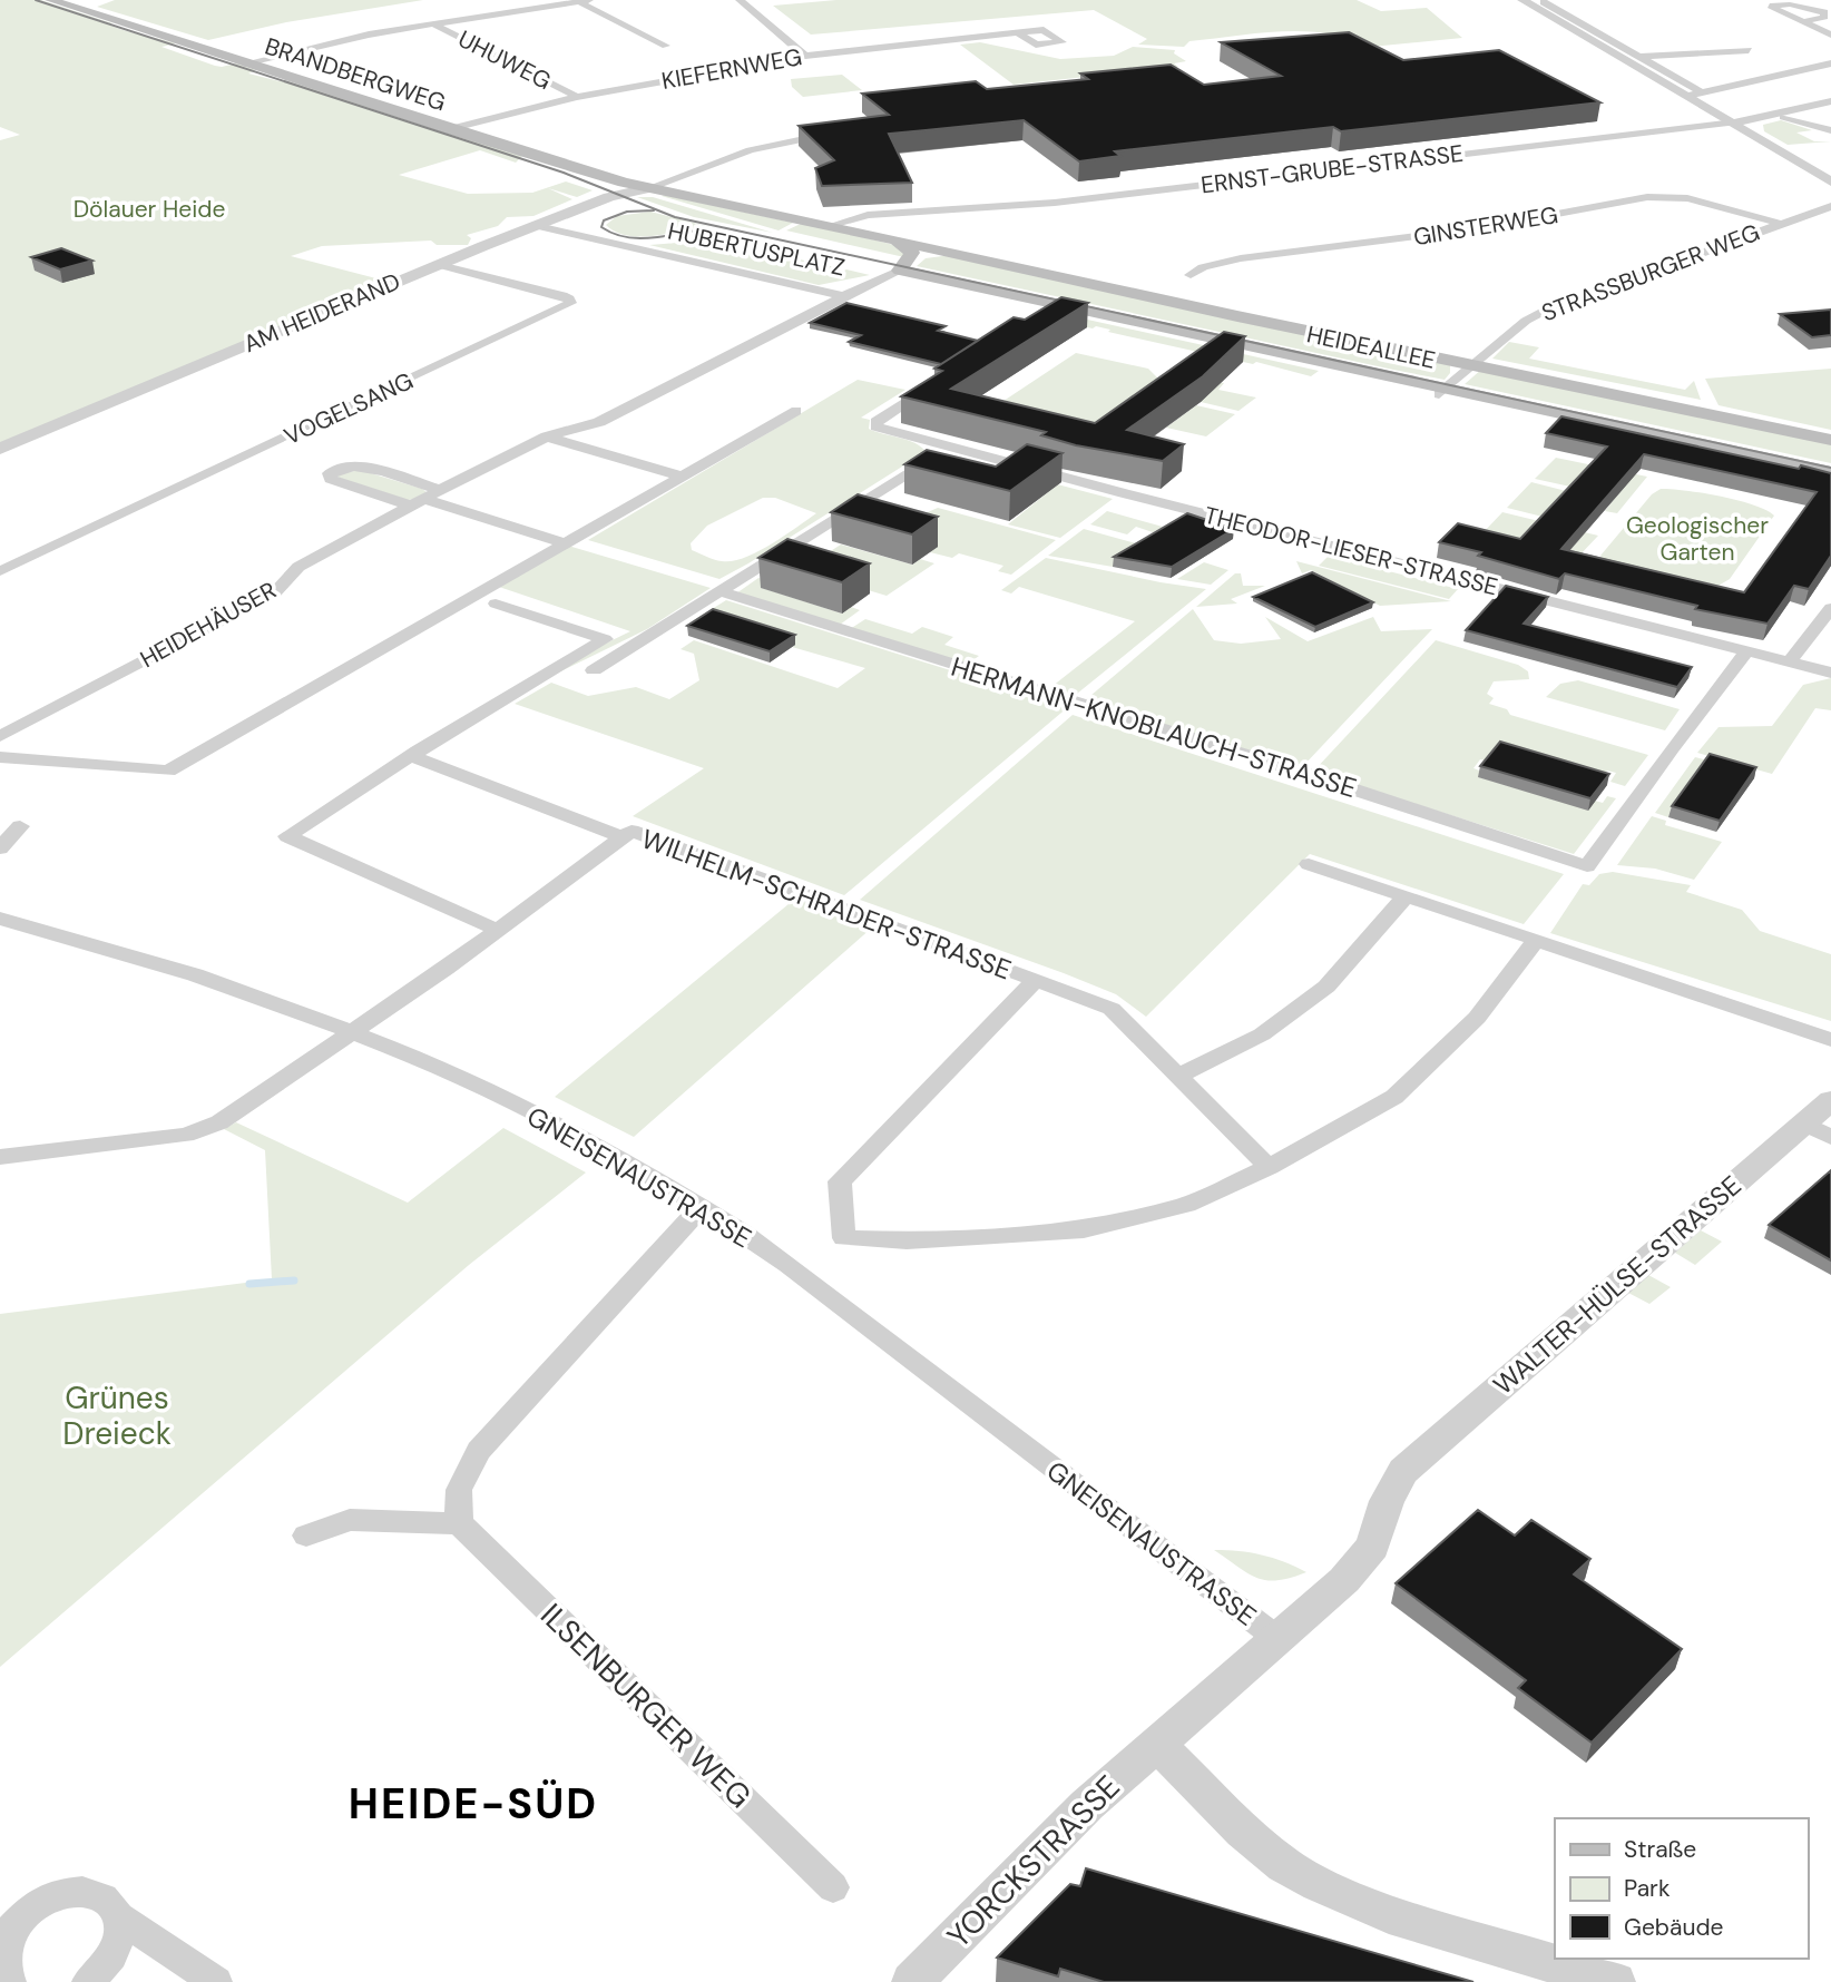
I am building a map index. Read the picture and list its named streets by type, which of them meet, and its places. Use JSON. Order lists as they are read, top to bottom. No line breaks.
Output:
{"streets":{"main road":["BRANDBERGWEG","HUBERTUSPLATZ","HEIDEALLEE"],"street":["UHUWEG","KIEFERNWEG","ERNST-GRUBE-STRASSE","GINSTERWEG","STRASSBURGER WEG","AM HEIDERAND","VOGELSANG","THEODOR-LIESER-STRASSE","HEIDEHÄUSER","HERMANN-KNOBLAUCH-STRASSE","WILHELM-SCHRADER-STRASSE","GNEISENAUSTRASSE","WALTER-HÜLSE-STRASSE","ILSENBURGER WEG","YORCKSTRASSE"]},"crossings":[["UHUWEG","KIEFERNWEG"],["KIEFERNWEG","BRANDBERGWEG"],["BRANDBERGWEG","HUBERTUSPLATZ"],["BRANDBERGWEG","AM HEIDERAND"],["ERNST-GRUBE-STRASSE","HUBERTUSPLATZ"],["GINSTERWEG","STRASSBURGER WEG"],["HUBERTUSPLATZ","AM HEIDERAND"],["HUBERTUSPLATZ","HEIDEALLEE"],["HUBERTUSPLATZ","HEIDEHÄUSER"],["STRASSBURGER WEG","HEIDEALLEE"],["AM HEIDERAND","VOGELSANG"],["THEODOR-LIESER-STRASSE","HERMANN-KNOBLAUCH-STRASSE"],["WILHELM-SCHRADER-STRASSE","GNEISENAUSTRASSE"],["GNEISENAUSTRASSE","YORCKSTRASSE"],["WALTER-HÜLSE-STRASSE","YORCKSTRASSE"]],"districts":["HEIDE-SÜD"],"parks":["Dölauer Heide","Geologischer Garten","Grünes Dreieck"],"legend":["Straße","Park","Gebäude"]}
